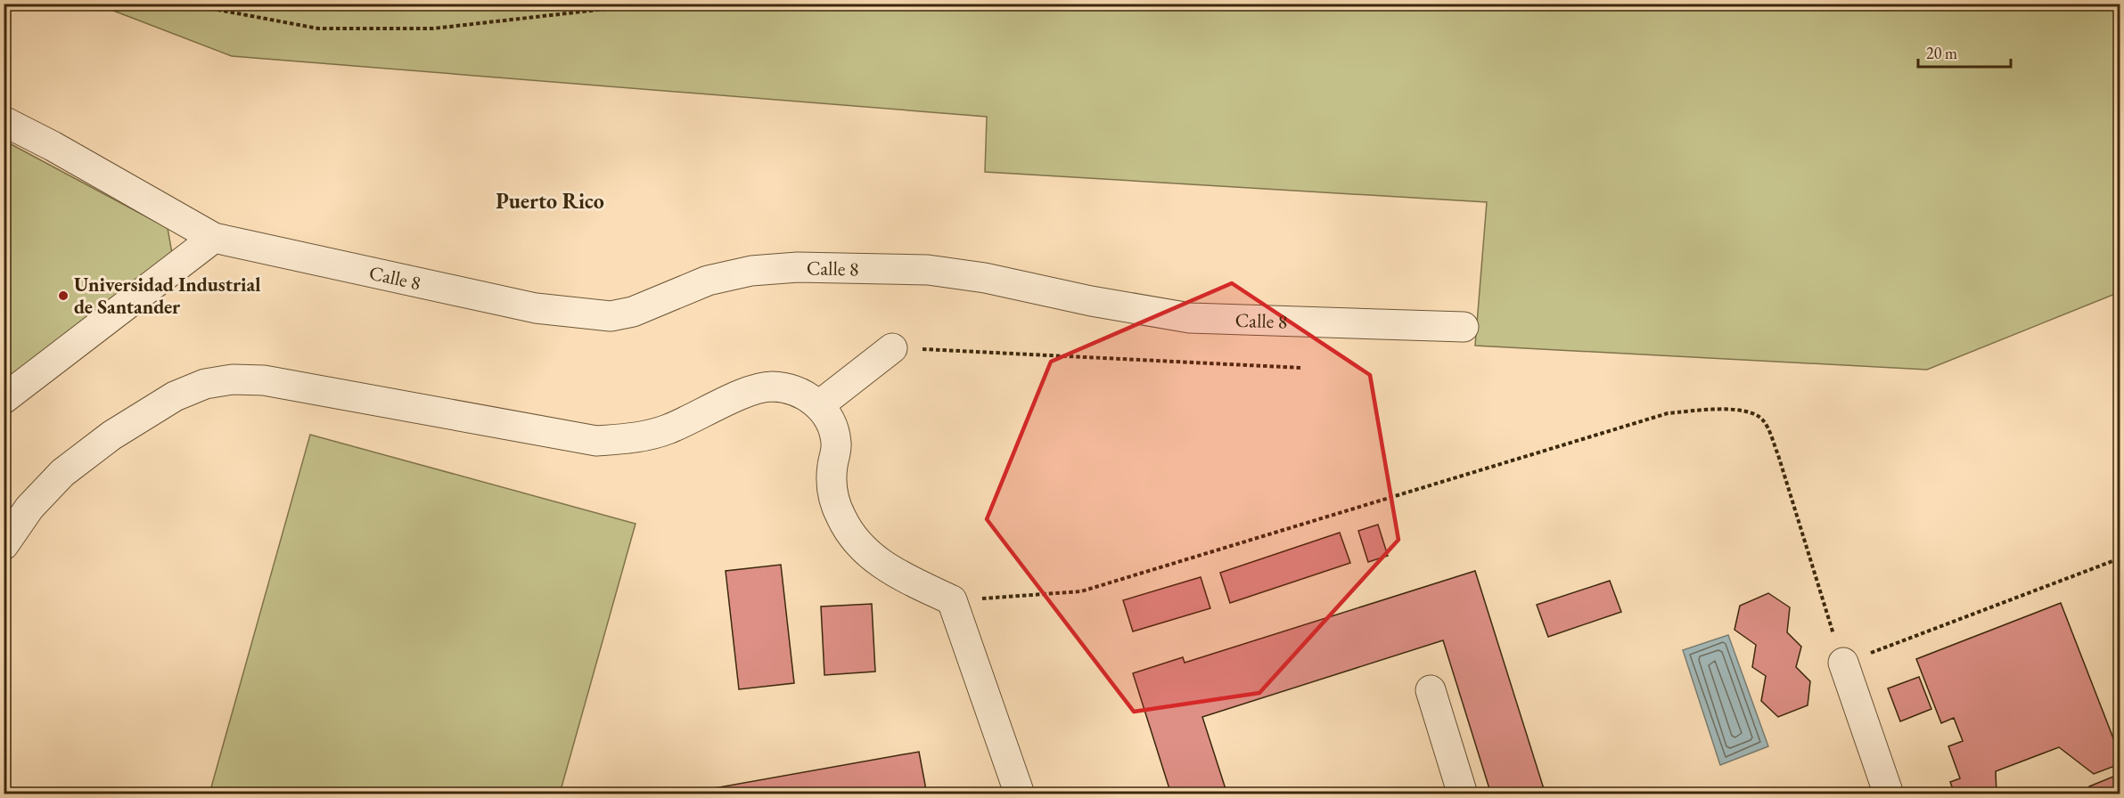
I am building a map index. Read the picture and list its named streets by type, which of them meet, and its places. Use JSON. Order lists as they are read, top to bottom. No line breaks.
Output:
{"streets":{"street":["Calle 8"]},"districts":["Puerto Rico"],"places":["Universidad Industrial de Santander"],"scale_bar":"20 m"}
